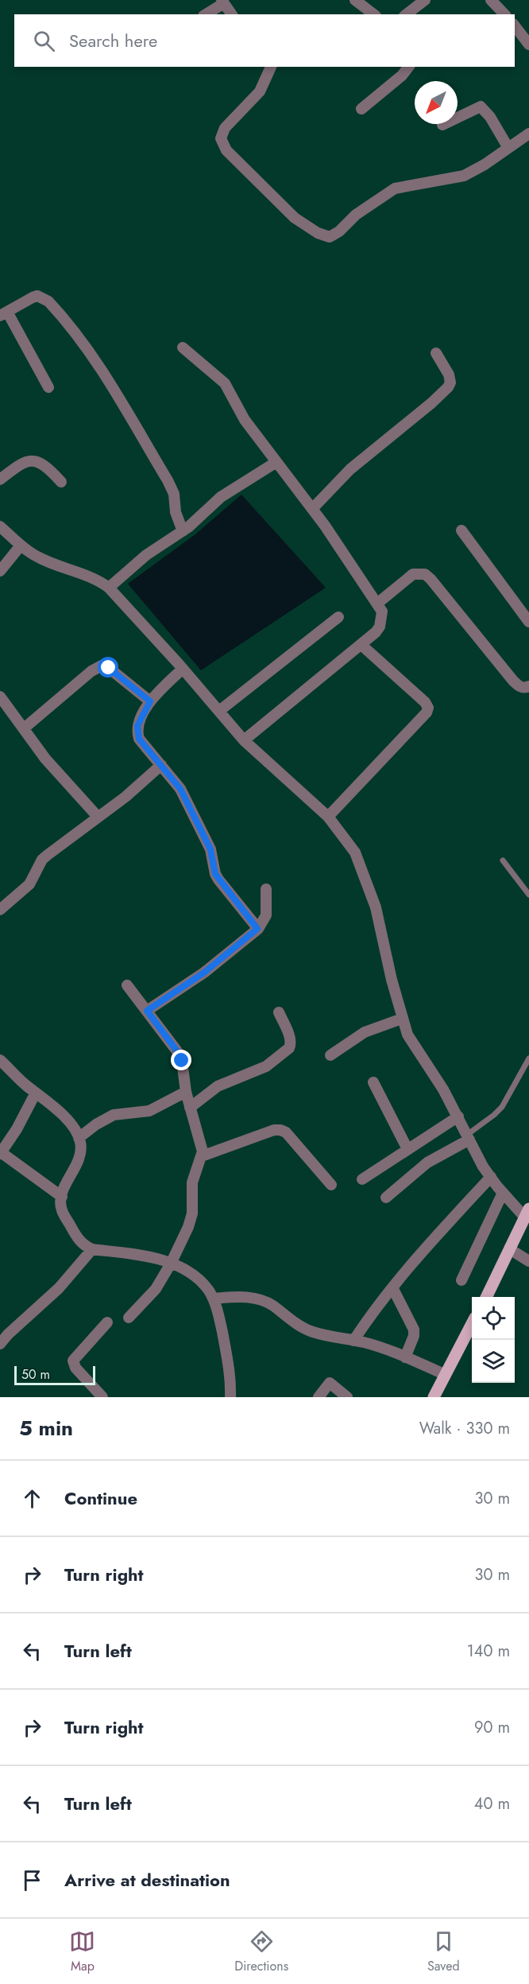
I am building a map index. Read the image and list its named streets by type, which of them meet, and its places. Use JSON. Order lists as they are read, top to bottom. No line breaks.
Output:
{"scale_bar":"50 m","north":"bottom left","page":{"search":"Search here","scale":"50 m","heading":["5 min","Walk · 330 m"],"list":[["Continue","30 m"],["Turn right","30 m"],["Turn left","140 m"],["Turn right","90 m"],["Turn left","40 m"],"Arrive at destination"],"nav":["Map","Directions","Saved"]}}
